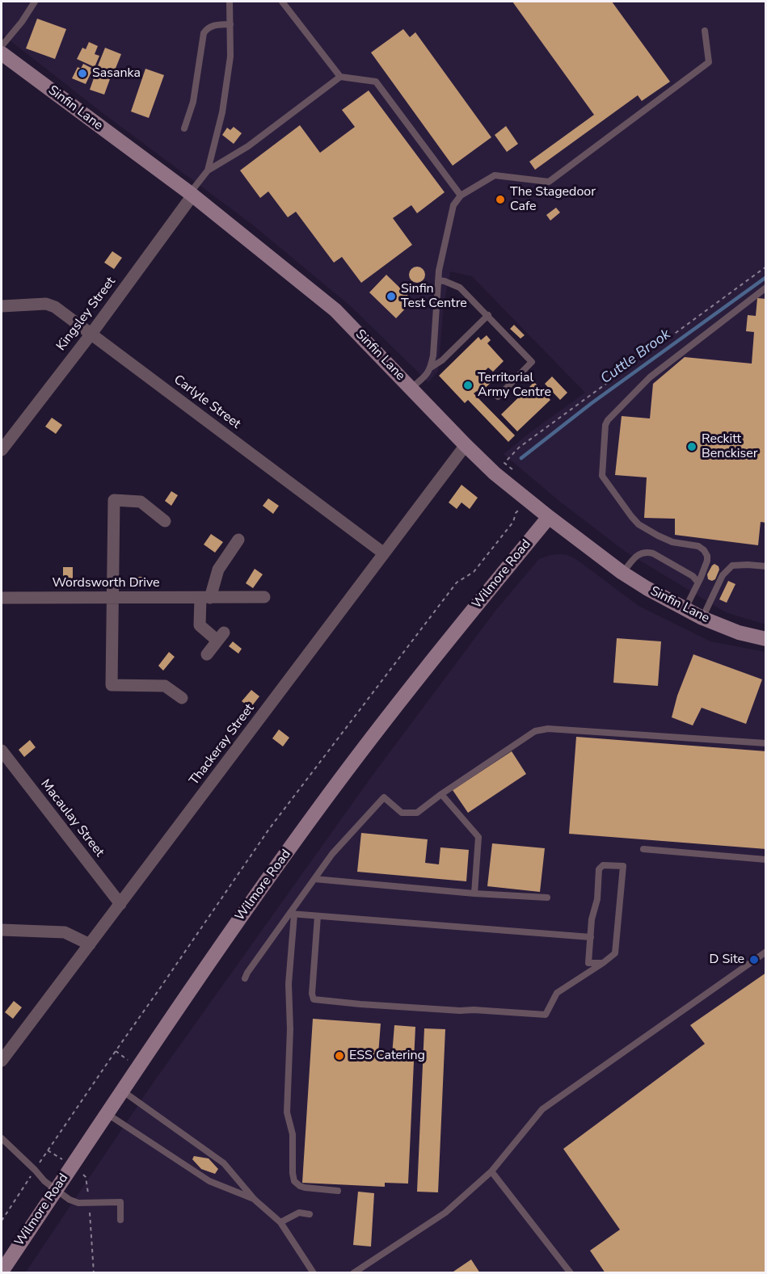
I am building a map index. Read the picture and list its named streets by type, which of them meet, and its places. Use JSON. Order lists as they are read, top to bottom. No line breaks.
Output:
{"streets":{"street":["Sinfin Lane","Kingsley Street","Carlyle Street","Wilmore Road","Wordsworth Drive","Thackeray Street","Macaulay Street"]},"crossings":[["Sinfin Lane","Kingsley Street"],["Sinfin Lane","Wilmore Road"],["Sinfin Lane","Thackeray Street"],["Kingsley Street","Carlyle Street"],["Carlyle Street","Thackeray Street"],["Thackeray Street","Macaulay Street"]],"water":["Cuttle Brook"],"places":["Sasanka","The Stagedoor Cafe","Sinfin Test Centre","Territorial Army Centre","Reckitt Benckiser","D Site","ESS Catering"]}
